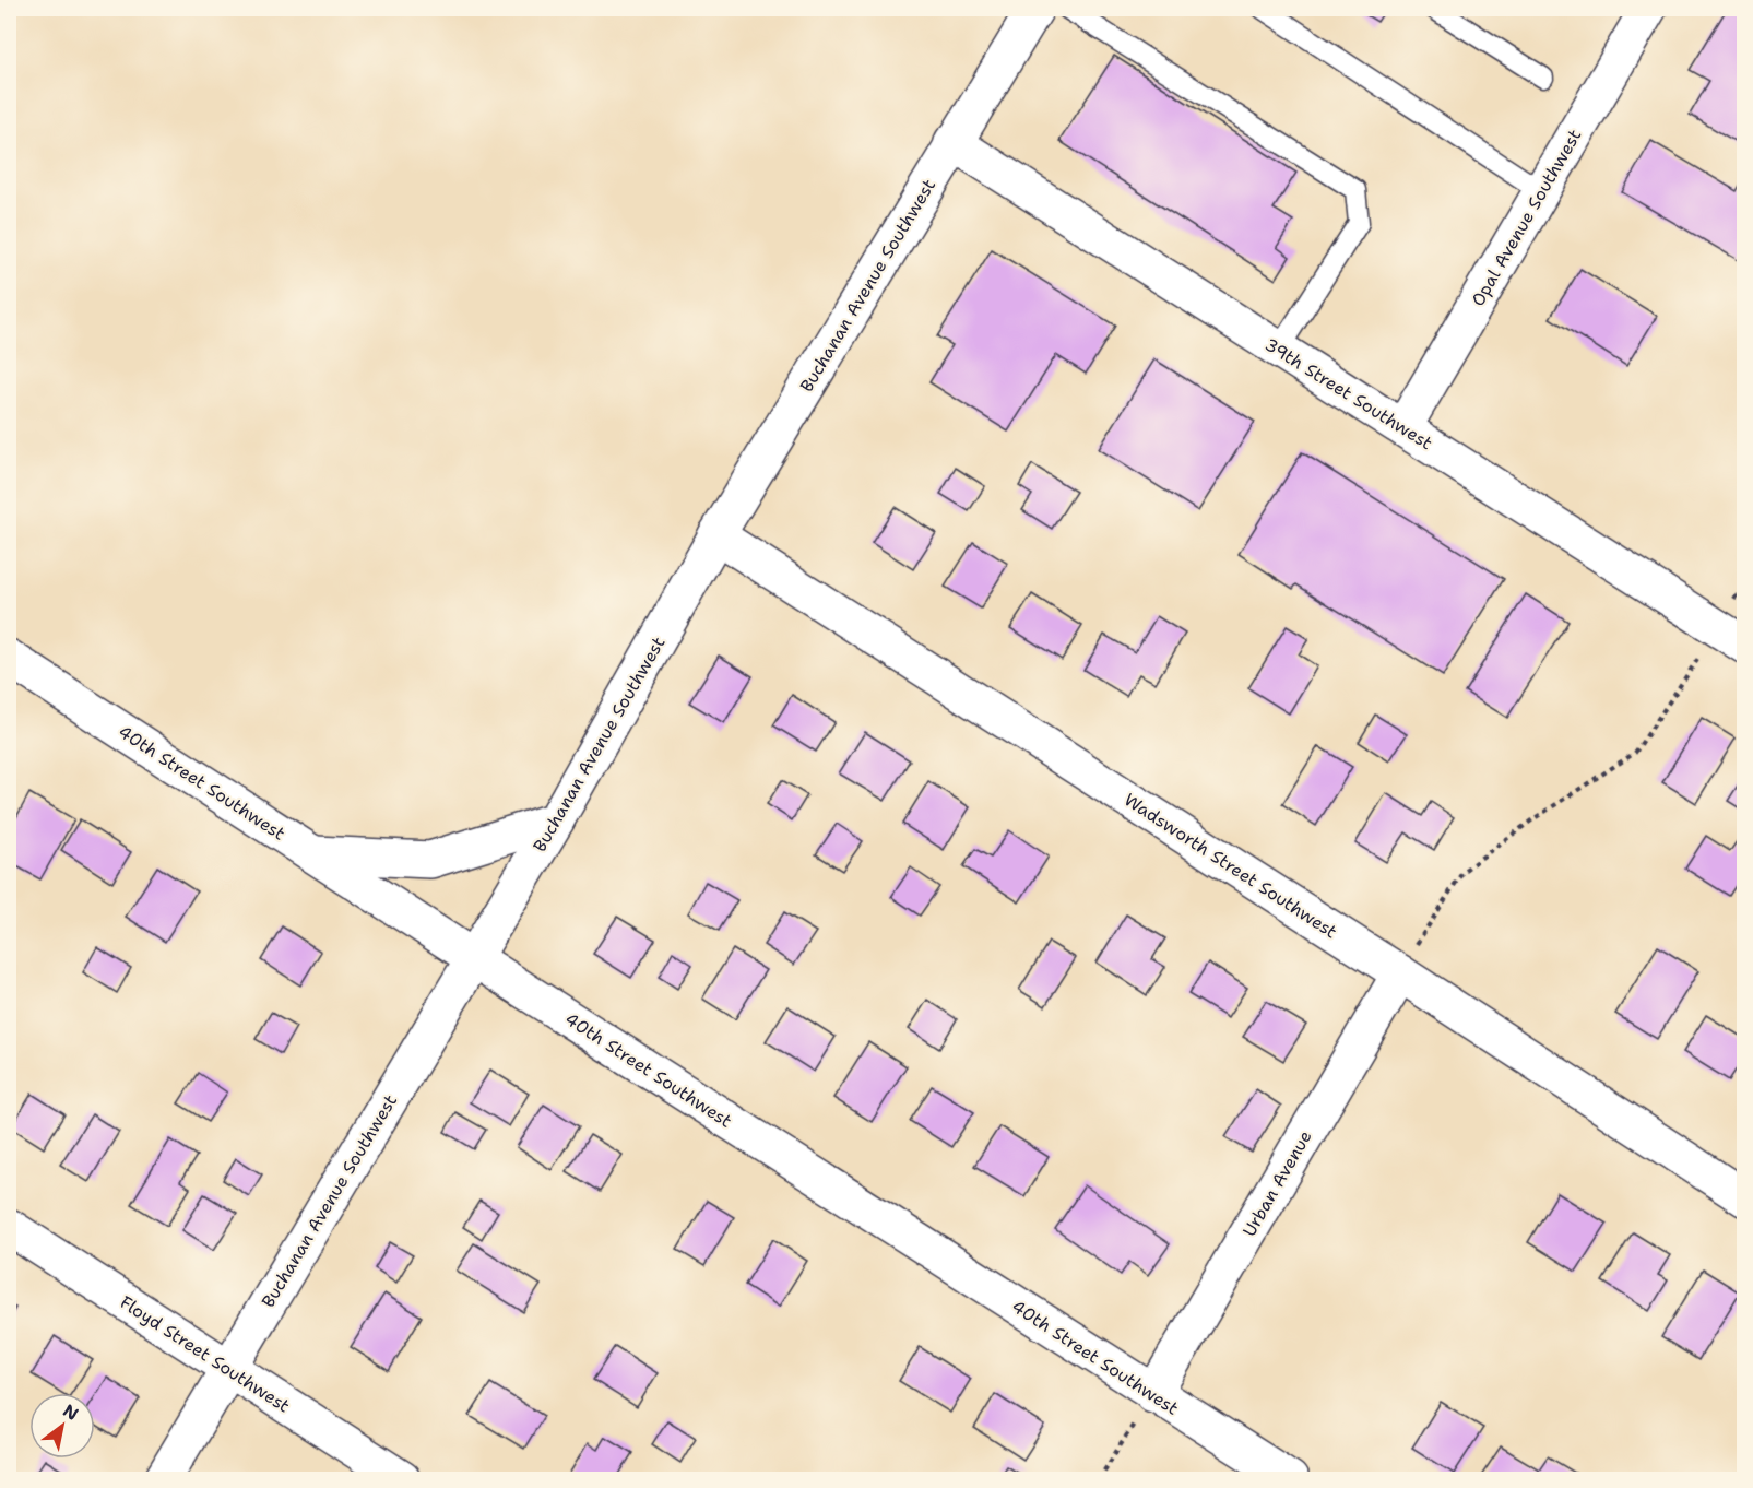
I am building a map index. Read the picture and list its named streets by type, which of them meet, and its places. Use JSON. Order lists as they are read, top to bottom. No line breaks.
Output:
{"streets":{"street":["Opal Avenue Southwest","Buchanan Avenue Southwest","39th Street Southwest","40th Street Southwest","Wadsworth Street Southwest","Urban Avenue","Floyd Street Southwest"]},"crossings":[["Opal Avenue Southwest","39th Street Southwest"],["Buchanan Avenue Southwest","39th Street Southwest"],["Buchanan Avenue Southwest","40th Street Southwest"],["Buchanan Avenue Southwest","Wadsworth Street Southwest"],["Buchanan Avenue Southwest","Floyd Street Southwest"],["40th Street Southwest","Urban Avenue"],["Wadsworth Street Southwest","Urban Avenue"]],"north":"top right"}
